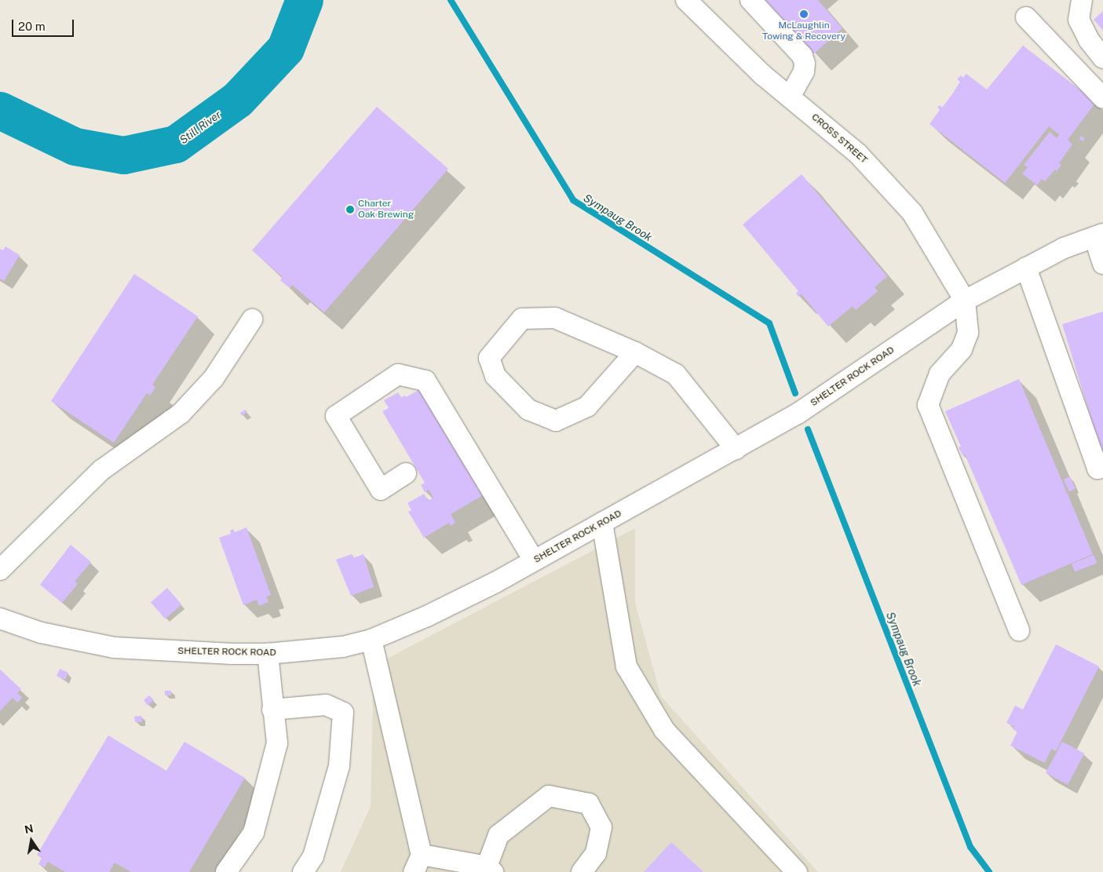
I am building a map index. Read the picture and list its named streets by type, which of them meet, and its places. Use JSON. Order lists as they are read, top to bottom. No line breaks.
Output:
{"streets":{"street":["CROSS STREET","SHELTER ROCK ROAD"]},"crossings":[["CROSS STREET","SHELTER ROCK ROAD"]],"water":["Still River","Sympaug Brook"],"places":["McLaughlin Towing & Recovery","Charter Oak Brewing"],"scale_bar":"20 m","north":"top"}
